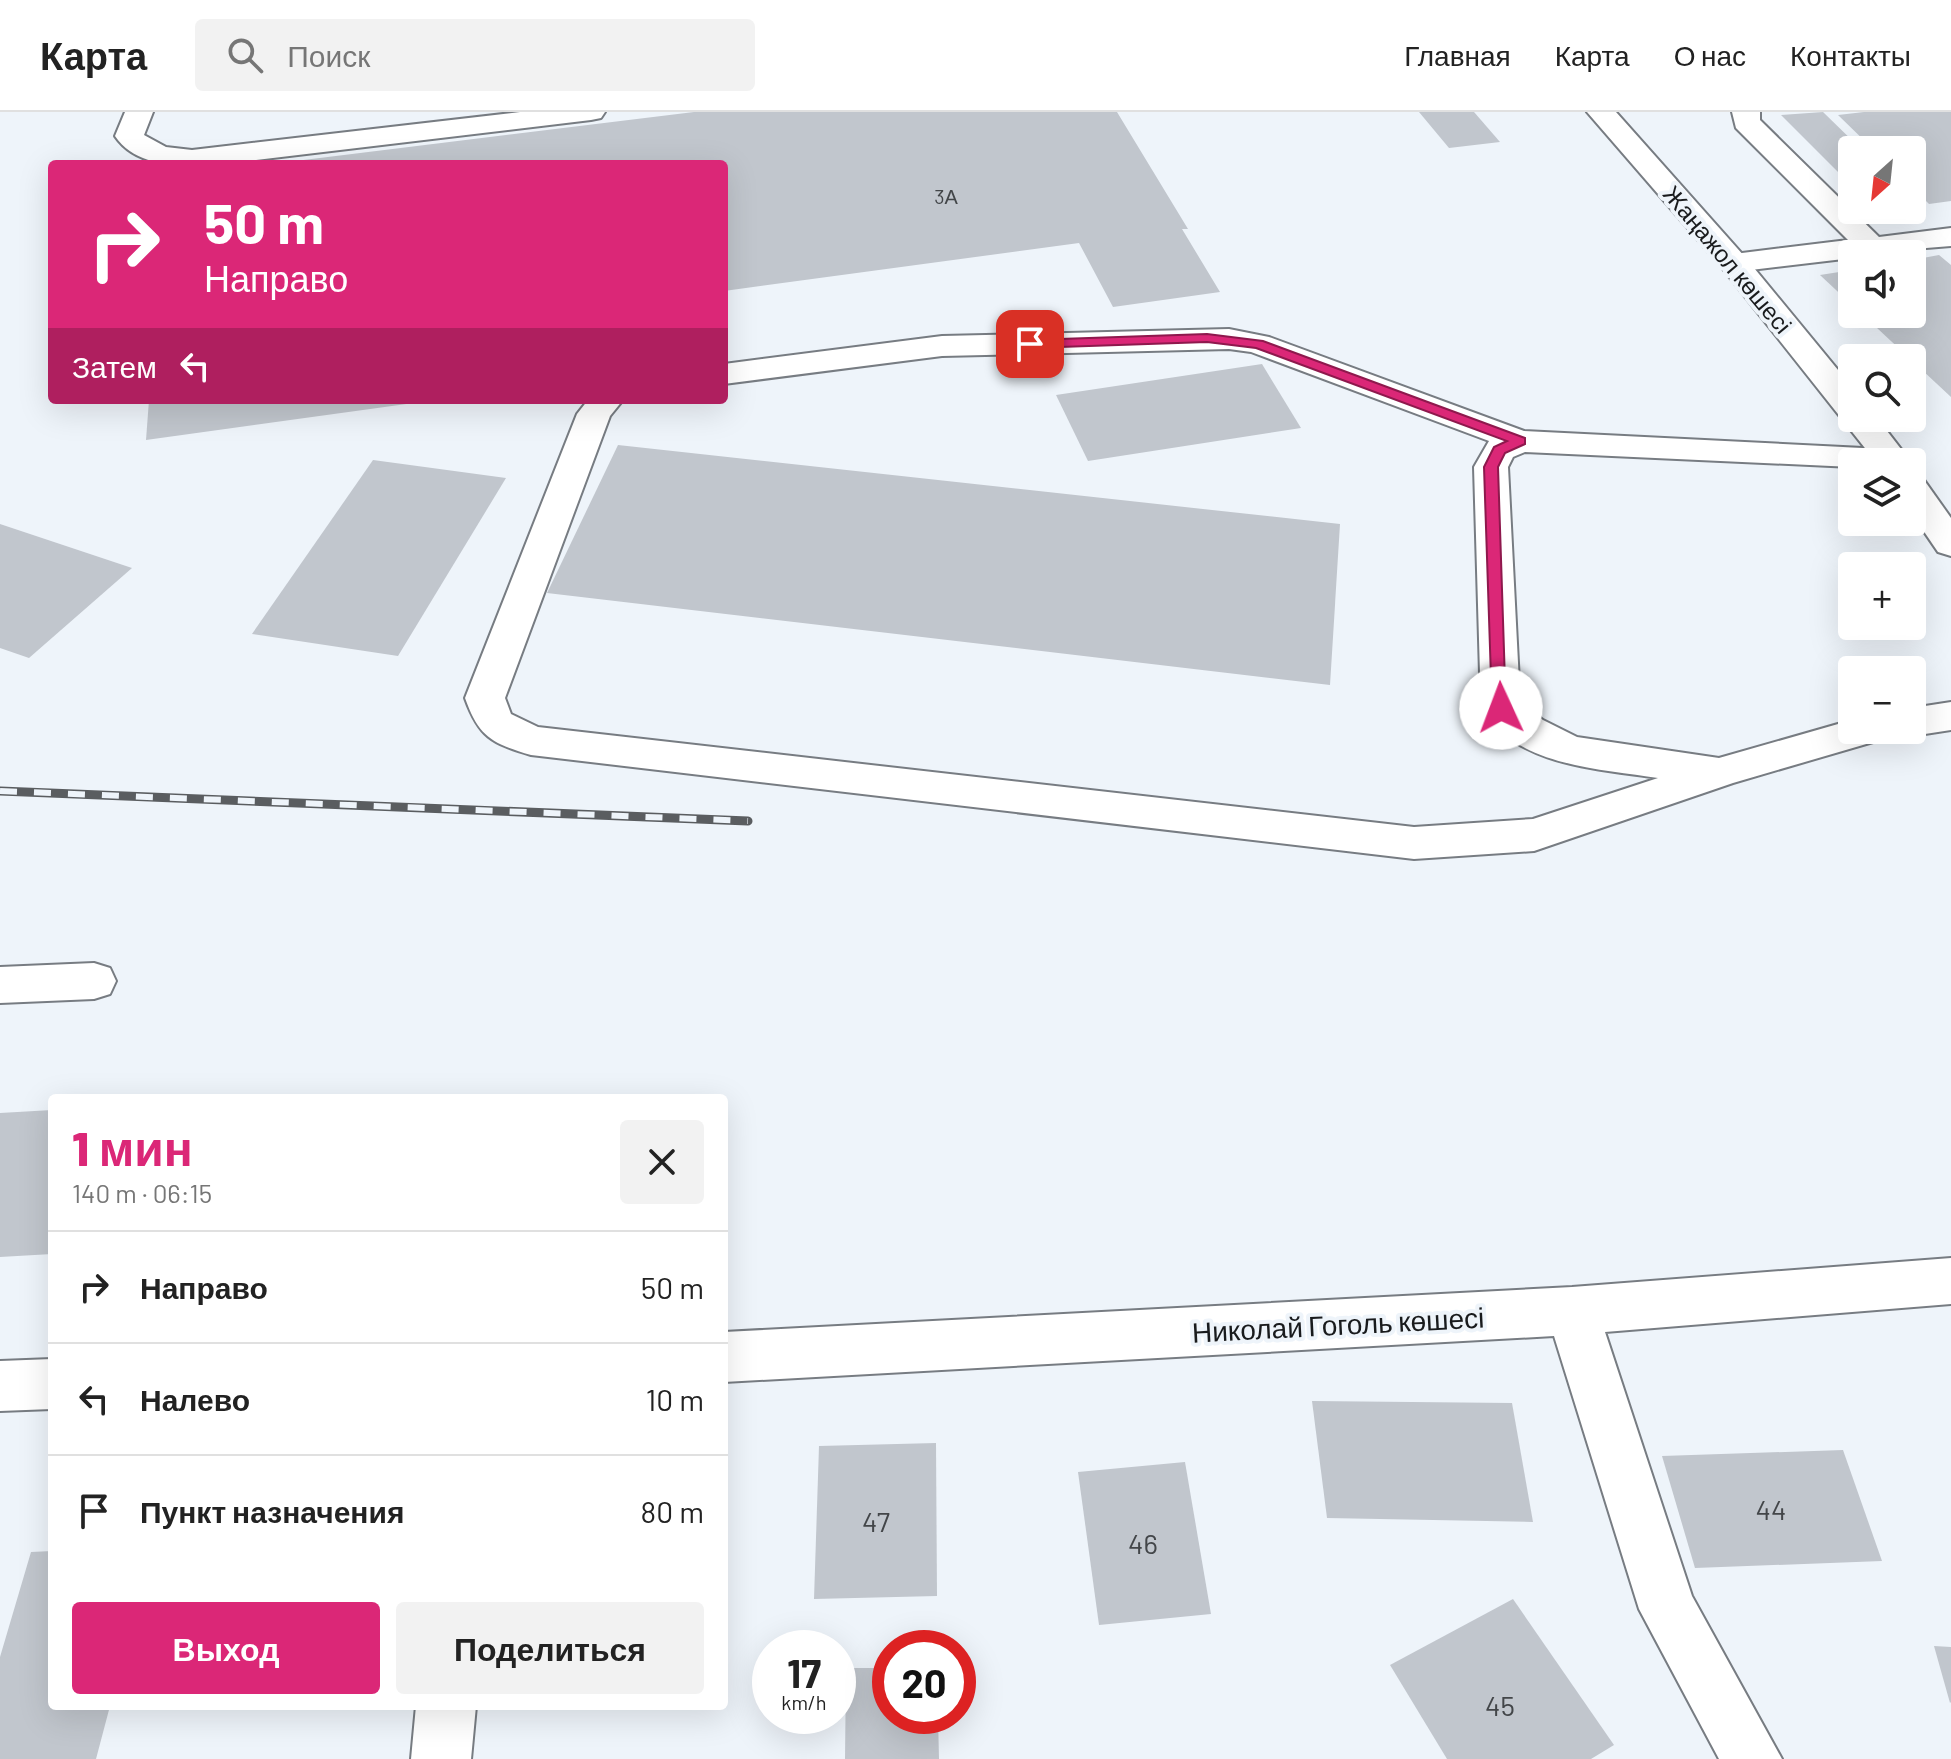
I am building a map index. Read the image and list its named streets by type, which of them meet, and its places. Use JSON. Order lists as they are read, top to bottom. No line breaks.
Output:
{"streets":{"street":["Жаңажол көшесі","Николай Гоголь көшесі"]},"house_numbers":["3А","44","47","46","45"],"north":"bottom left","page":{"header":"Карта","search":"Поиск","nav":["Главная","Карта","О нас","Контакты"],"map_buttons":["+","−"],"turn":["50 m","Направо"],"then":"Затем","heading":["1 мин","140 m · 06:15"],"list":[{"name":"Направо","value":"50 m"},{"name":"Налево","value":"10 m"},{"name":"Пункт назначения","value":"80 m"}],"buttons":["Выход","Поделиться"],"speed":"17 km/h","limit":"20"}}
